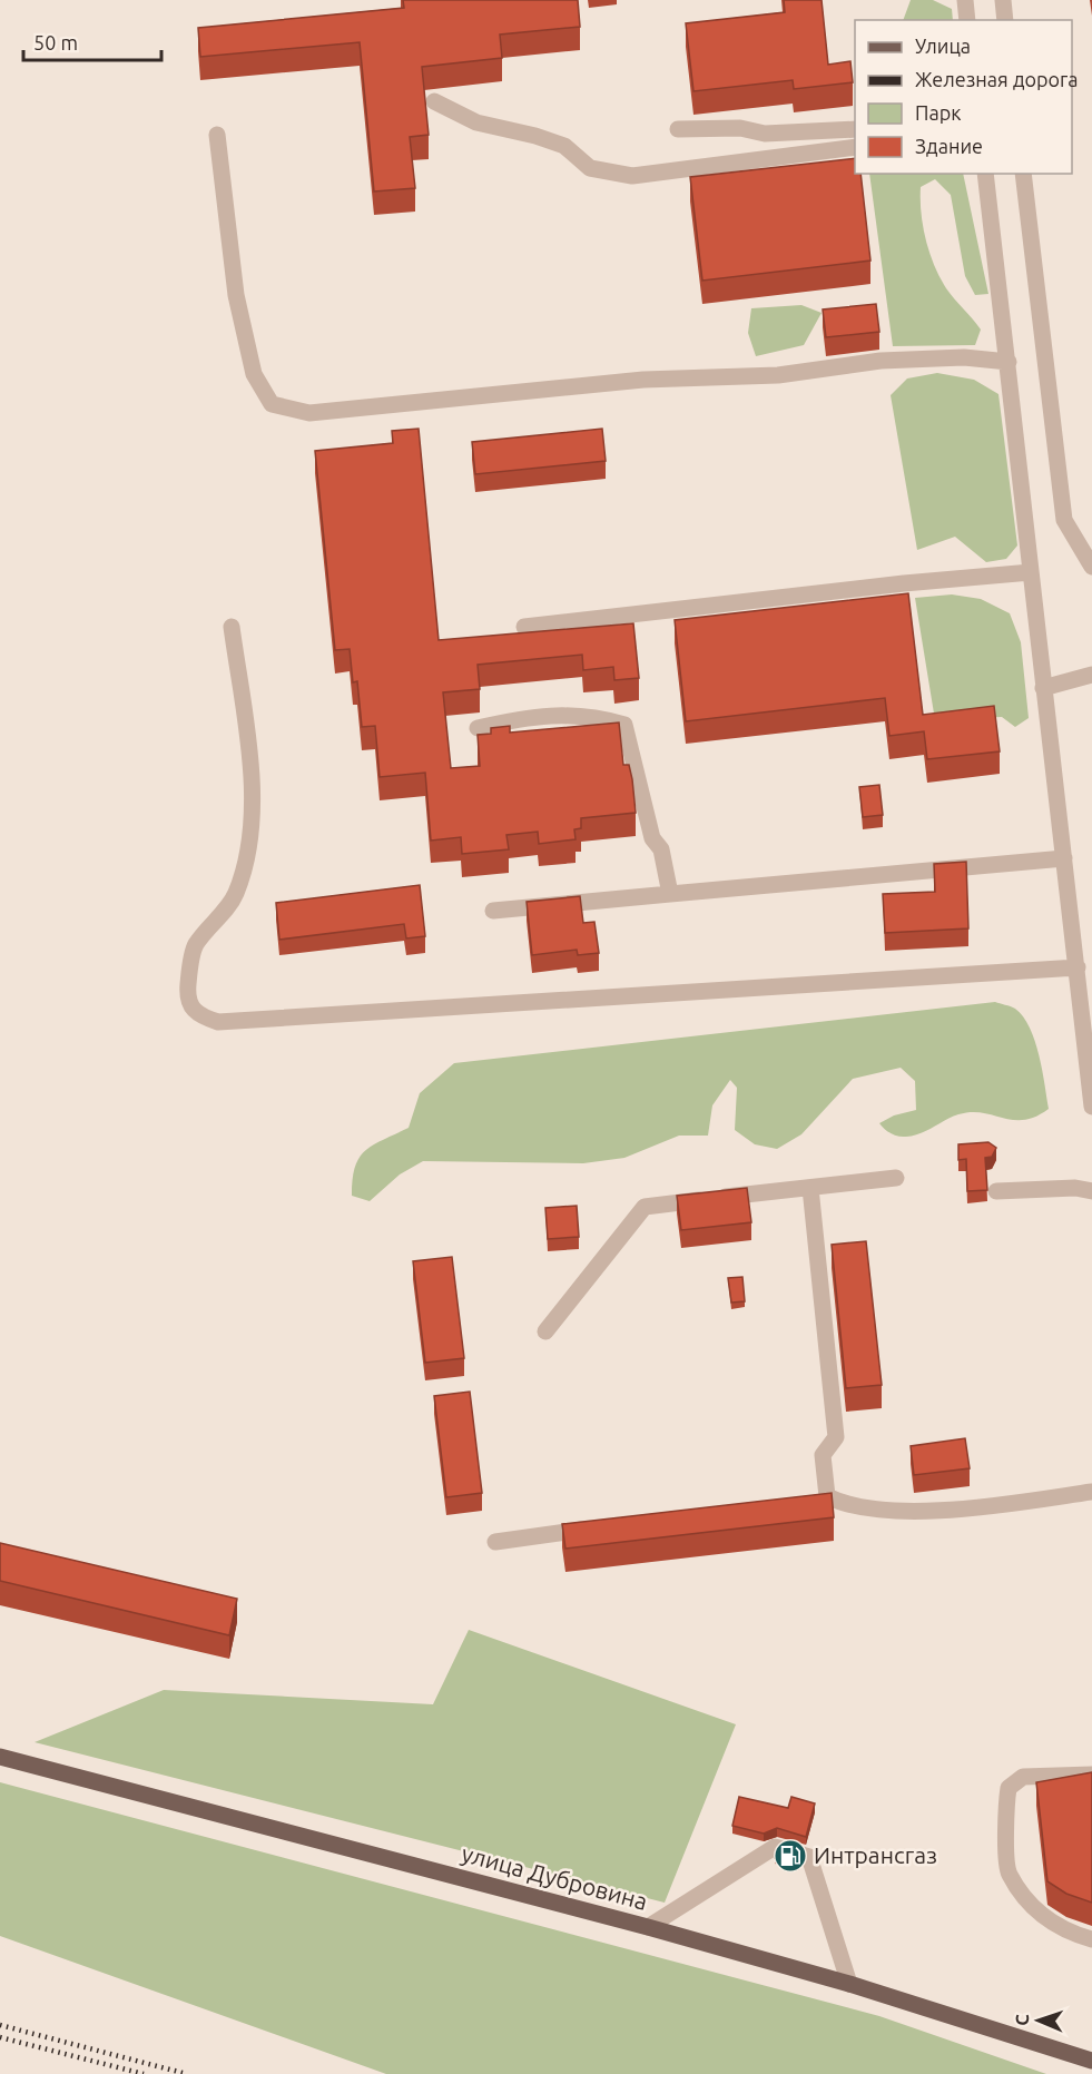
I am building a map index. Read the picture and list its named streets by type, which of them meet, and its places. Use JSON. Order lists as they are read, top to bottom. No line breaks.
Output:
{"streets":{"main road":["улица Дубровина"]},"places":{"fuel station":["Интрансгаз"]},"legend":["Улица","Железная дорога","Парк","Здание"],"scale_bar":"50 m","north":"left"}
